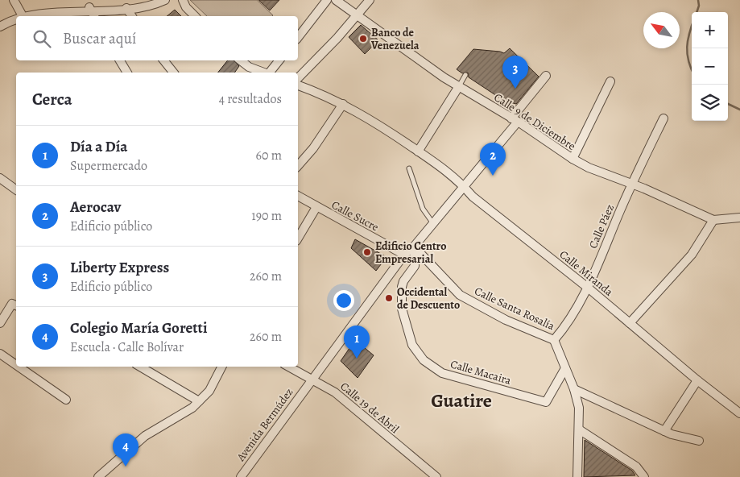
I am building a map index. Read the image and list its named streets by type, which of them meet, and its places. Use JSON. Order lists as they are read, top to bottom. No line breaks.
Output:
{"streets":{"street":["Calle 9 de Diciembre","Calle Sucre","Calle Páez","Calle Miranda","Calle Santa Rosalía","Calle Macaira","Calle 19 de Abril","Avenida Bermúdez"]},"crossings":[["Calle 9 de Diciembre","Calle Páez"],["Calle 9 de Diciembre","Avenida Bermúdez"],["Calle Sucre","Avenida Bermúdez"],["Calle Páez","Calle Miranda"],["Calle Páez","Calle Santa Rosalía"],["Calle Miranda","Avenida Bermúdez"],["Calle Santa Rosalía","Calle Macaira"],["Calle Santa Rosalía","Avenida Bermúdez"],["Calle Macaira","Avenida Bermúdez"],["Calle 19 de Abril","Avenida Bermúdez"]],"districts":["Guatire"],"places":["Banco de Venezuela","Edificio Centro Empresarial","Occidental de Descuento"],"north":"top left","page":{"map_buttons":["+","−"],"search":"Buscar aquí","pins":["3","2","1","4"],"heading":["Cerca","4 resultados"],"list":[{"mark":"1","name":"Día a Día","note":"Supermercado","value":"60 m"},{"mark":"2","name":"Aerocav","note":"Edificio público","value":"190 m"},{"mark":"3","name":"Liberty Express","note":"Edificio público","value":"260 m"},{"mark":"4","name":"Colegio María Goretti","note":"Escuela · Calle Bolívar","value":"260 m"}]}}
